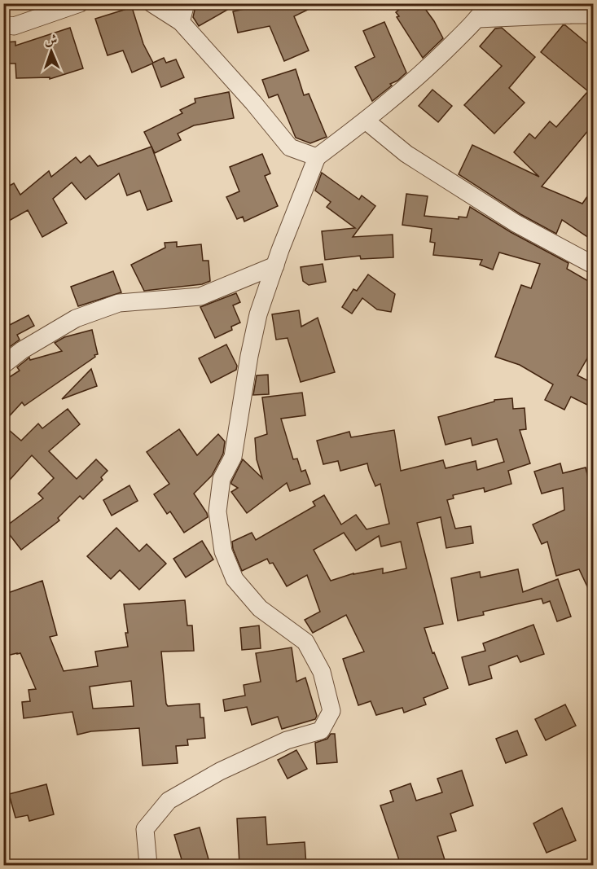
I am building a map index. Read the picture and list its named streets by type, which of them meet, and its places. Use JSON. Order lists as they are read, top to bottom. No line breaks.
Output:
{"north":"top"}
